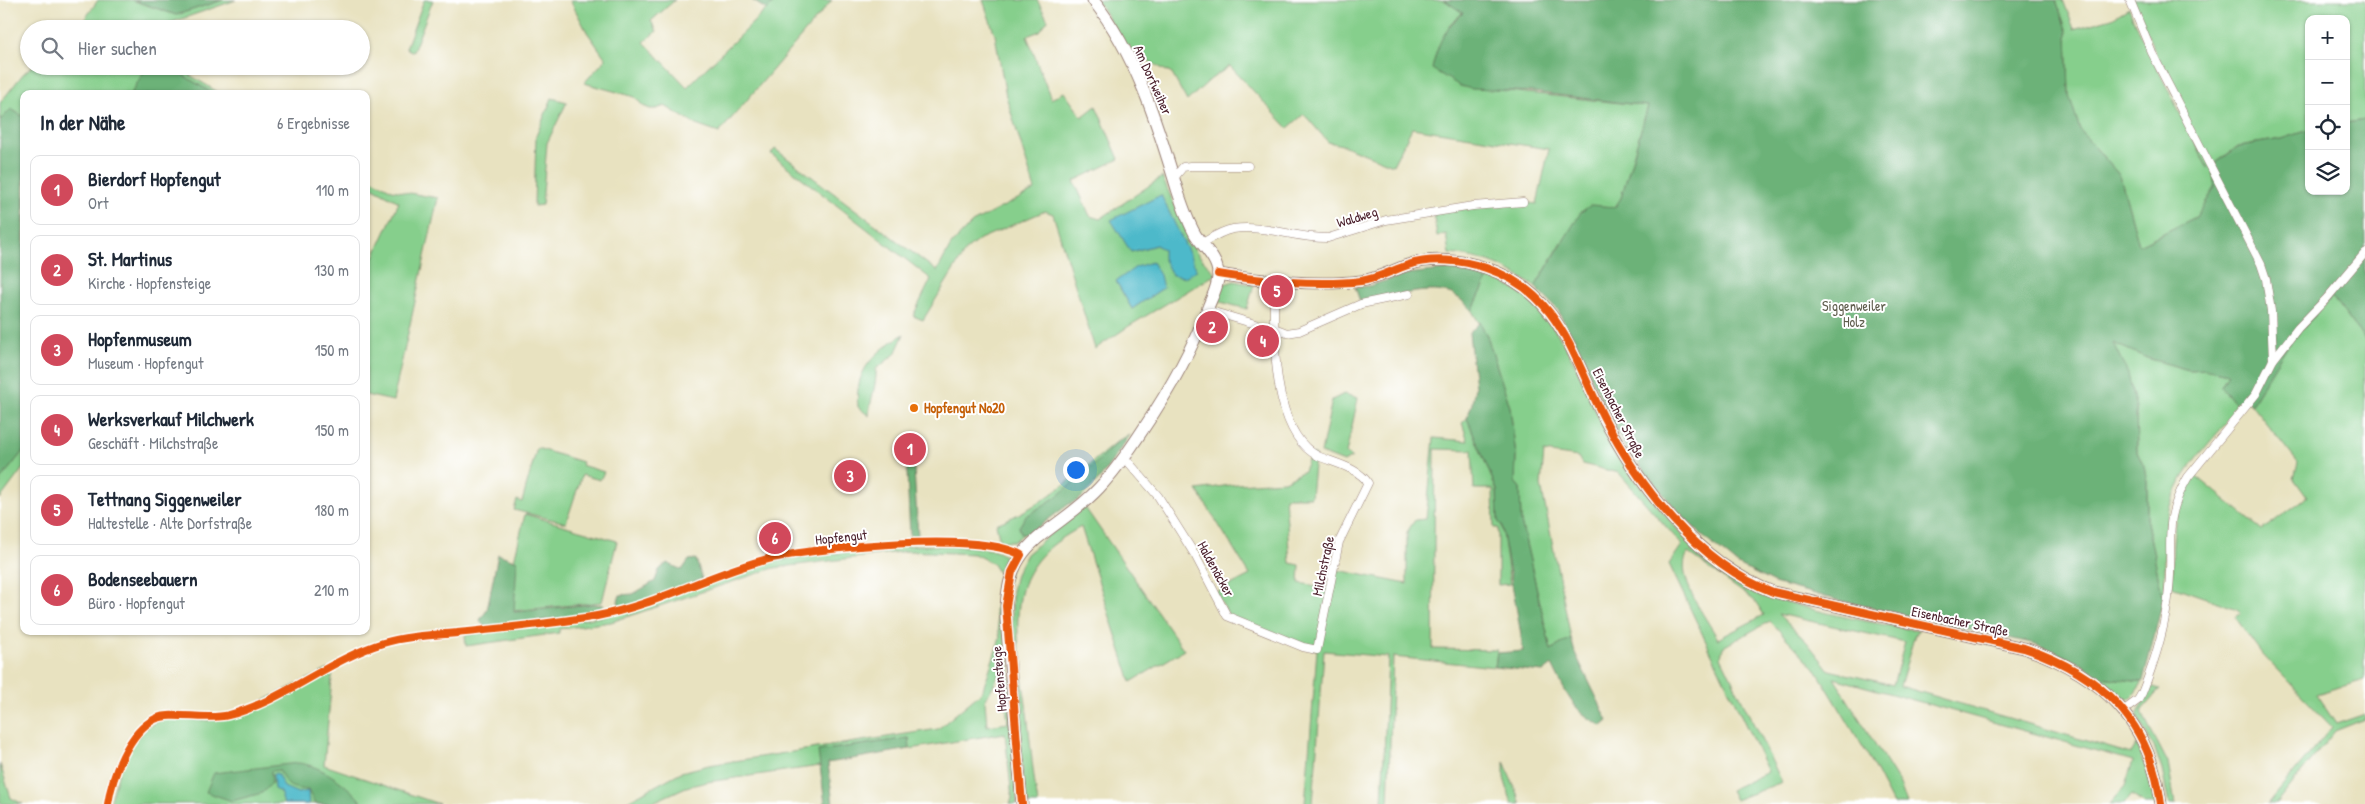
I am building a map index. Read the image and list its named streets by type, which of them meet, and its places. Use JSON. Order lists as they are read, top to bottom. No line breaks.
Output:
{"streets":{"street":["Am Dorfweiher","Waldweg","Eisenbacher Straße","Hopfengut","Milchstraße","Haldenäcker","Hopfensteige"]},"crossings":[["Am Dorfweiher","Waldweg"],["Am Dorfweiher","Eisenbacher Straße"],["Am Dorfweiher","Hopfensteige"],["Eisenbacher Straße","Hopfensteige"],["Hopfengut","Hopfensteige"],["Milchstraße","Haldenäcker"],["Haldenäcker","Hopfensteige"]],"parks":["Siggenweiler Holz"],"places":["Hopfengut No20"],"page":{"map_buttons":["+","−"],"search":"Hier suchen","heading":["In der Nähe","6 Ergebnisse"],"list":[{"mark":"1","name":"Bierdorf Hopfengut","note":"Ort","value":"110 m"},{"mark":"2","name":"St. Martinus","note":"Kirche · Hopfensteige","value":"130 m"},{"mark":"3","name":"Hopfenmuseum","note":"Museum · Hopfengut","value":"150 m"},{"mark":"4","name":"Werksverkauf Milchwerk","note":"Geschäft · Milchstraße","value":"150 m"},{"mark":"5","name":"Tettnang Siggenweiler","note":"Haltestelle · Alte Dorfstraße","value":"180 m"},{"mark":"6","name":"Bodenseebauern","note":"Büro · Hopfengut","value":"210 m"}],"pins":["5","2","4","1","3","6"]}}
